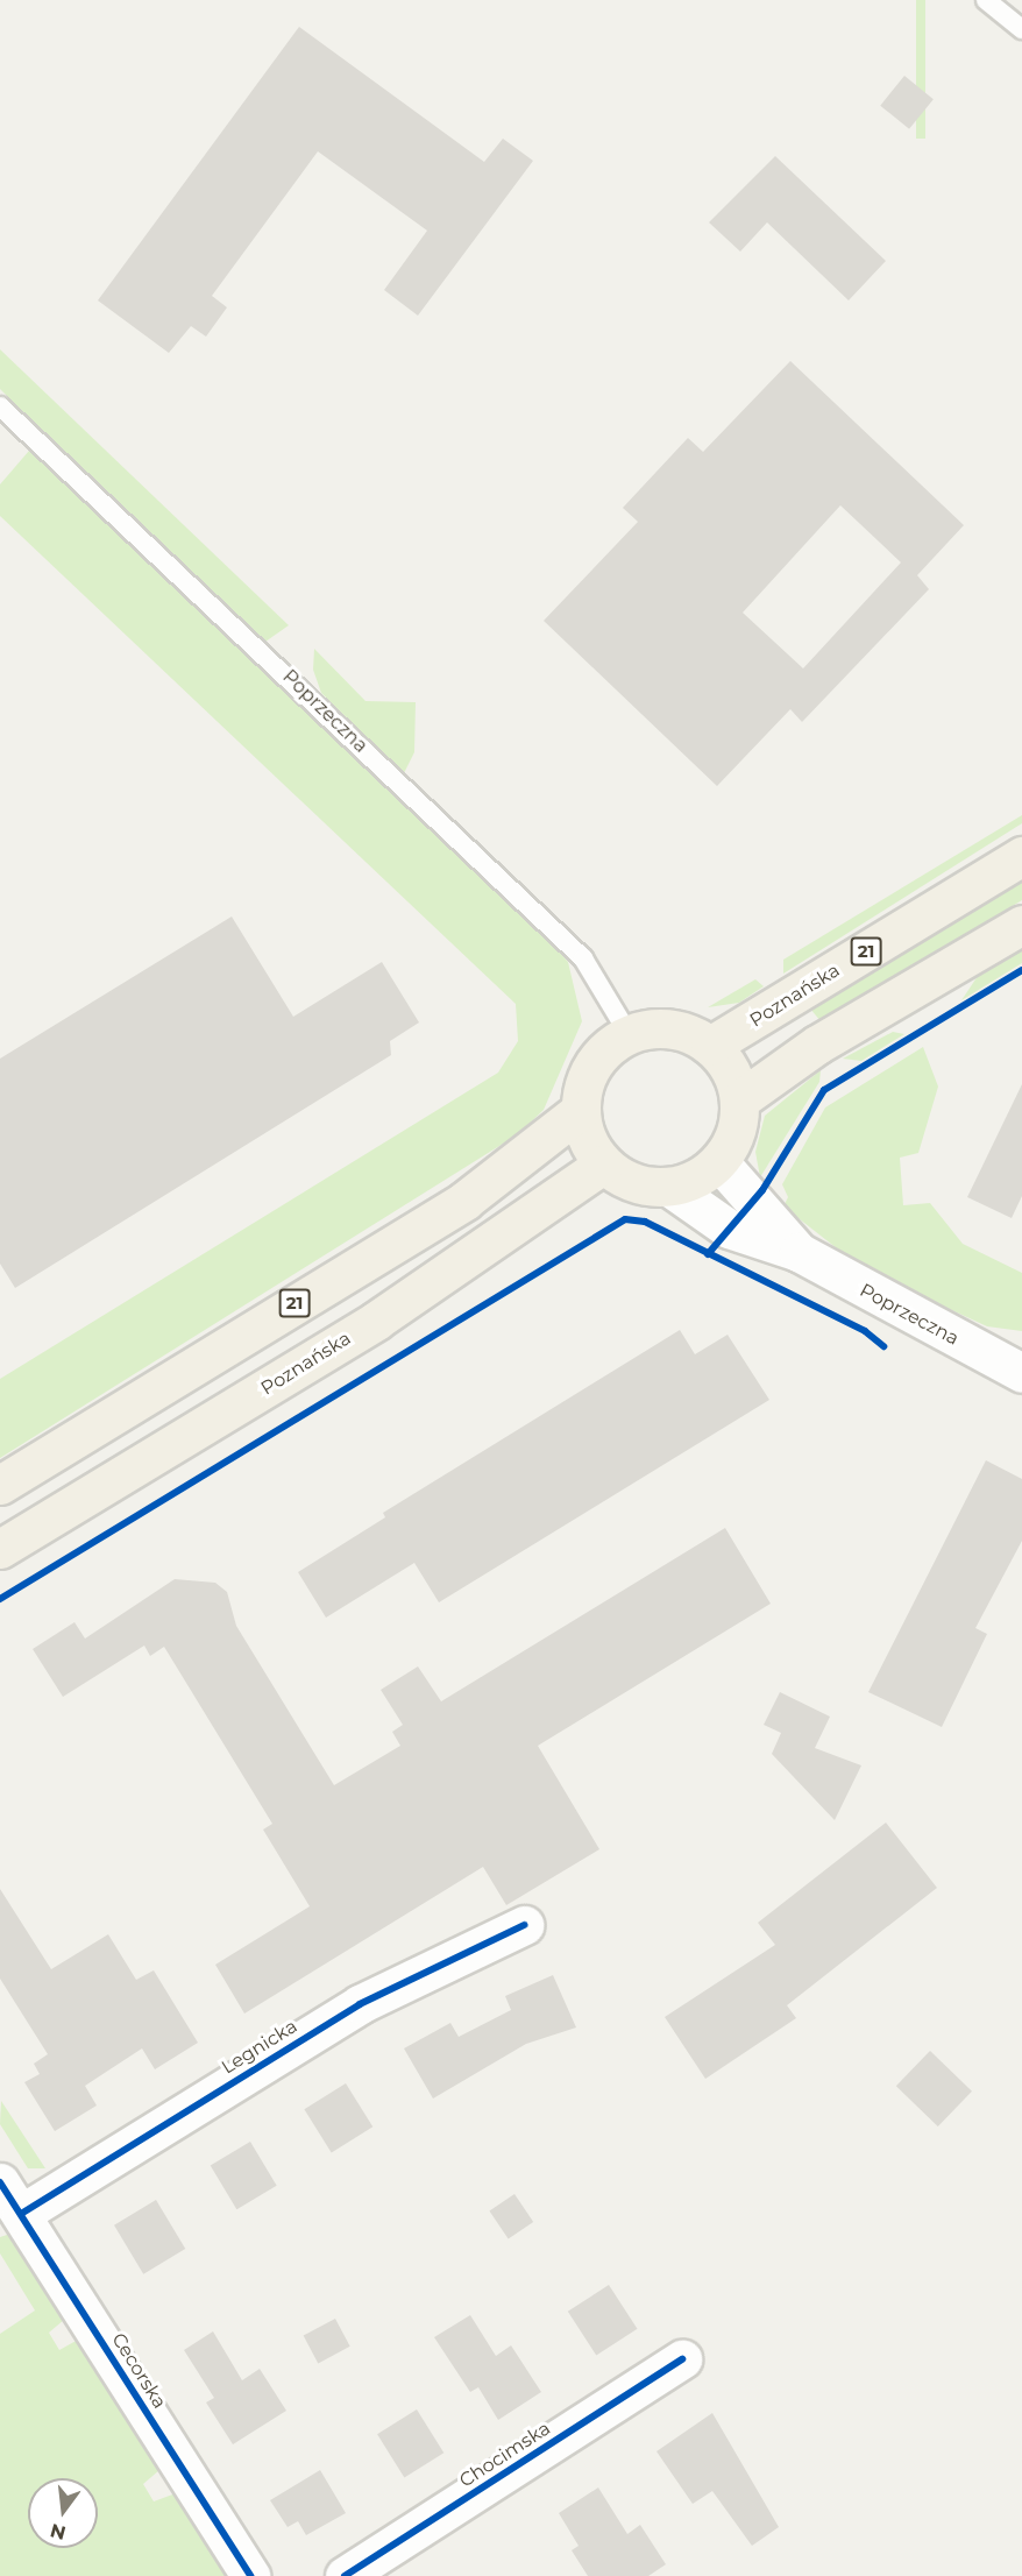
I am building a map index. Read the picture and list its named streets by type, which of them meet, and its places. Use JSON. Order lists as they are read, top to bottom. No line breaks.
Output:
{"streets":{"main road":["21","Poznańska"],"street":["Poprzeczna","Legnicka","Cecorska","Chocimska"]},"crossings":[["Poprzeczna","21"],["Poprzeczna","Poznańska"],["21","Poznańska"],["Legnicka","Cecorska"]],"north":"bottom"}
